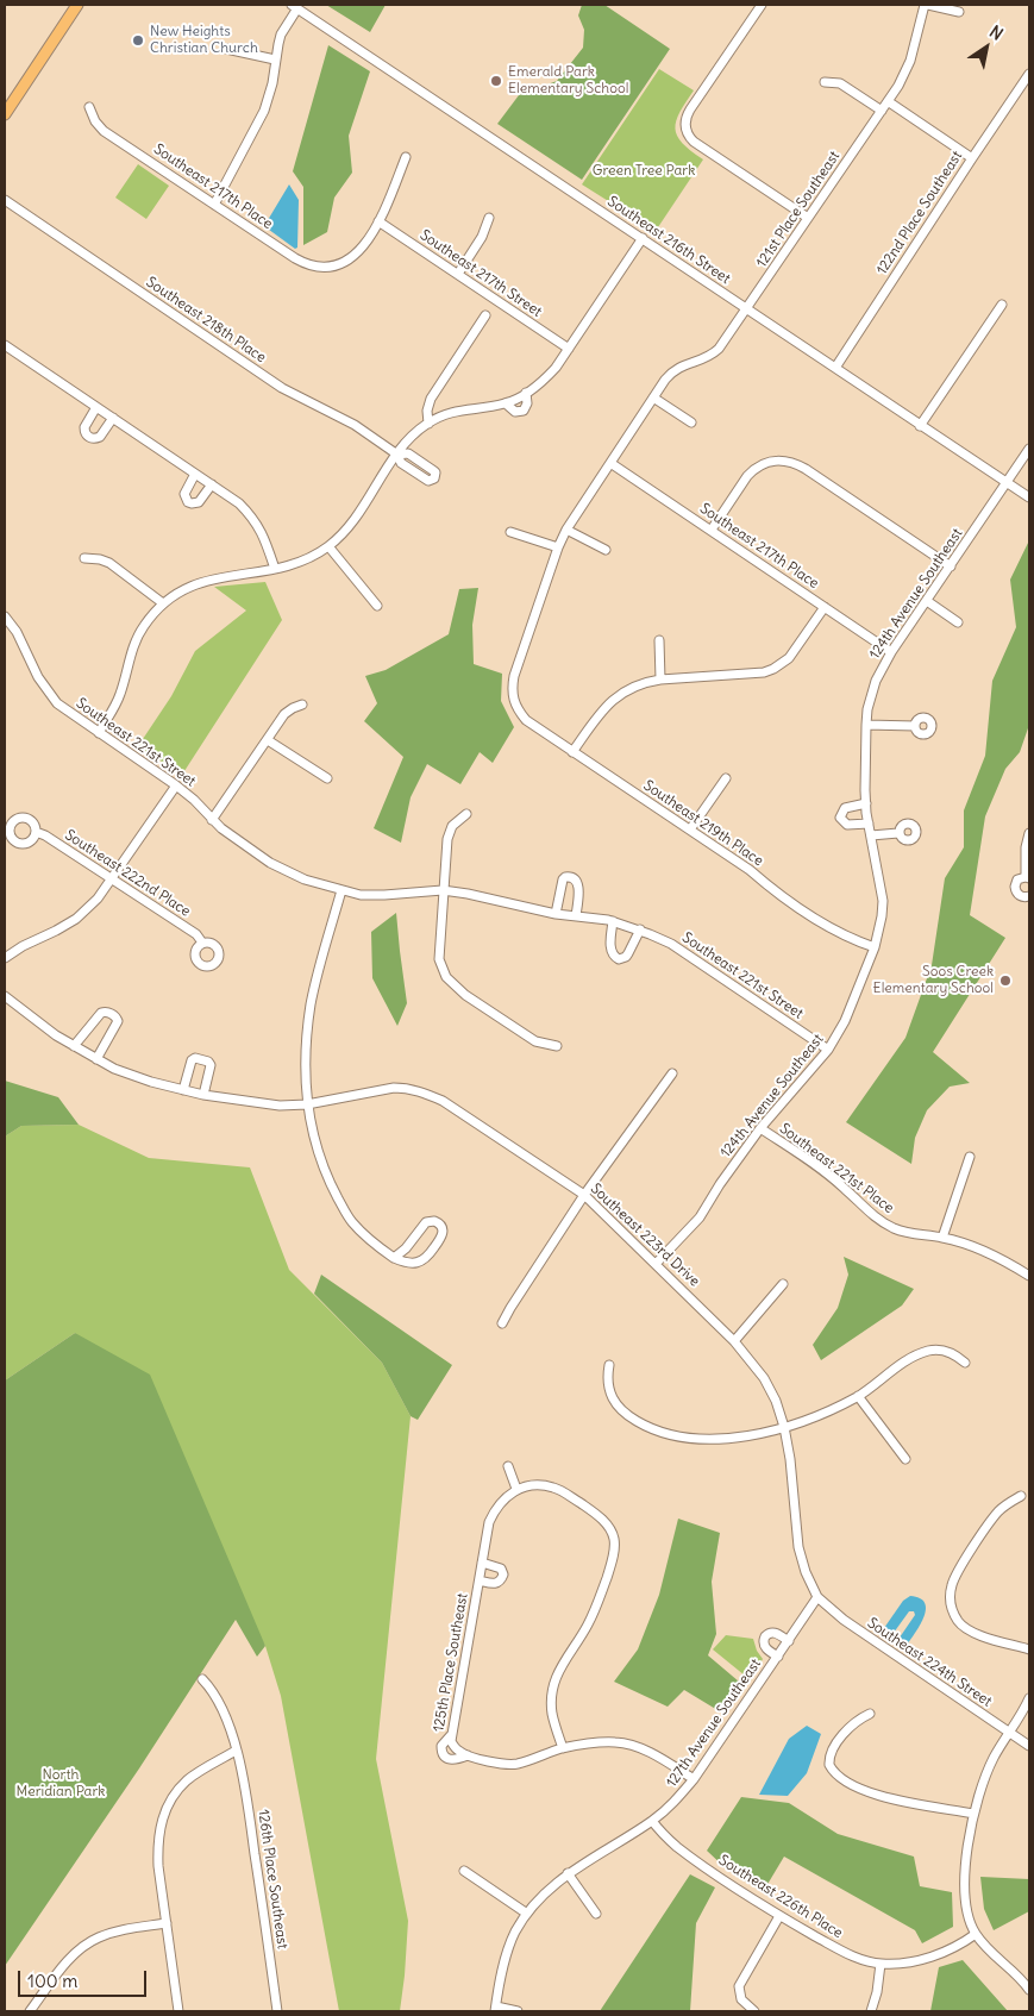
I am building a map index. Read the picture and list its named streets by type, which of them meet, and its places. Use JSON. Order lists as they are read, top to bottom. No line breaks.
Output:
{"streets":{"street":["Southeast 217th Place","121st Place Southeast","122nd Place Southeast","Southeast 216th Street","Southeast 217th Street","Southeast 218th Place","124th Avenue Southeast","Southeast 221st Street","Southeast 219th Place","Southeast 222nd Place","Southeast 221st Place","Southeast 223rd Drive","125th Place Southeast","Southeast 224th Street","127th Avenue Southeast","126th Place Southeast","Southeast 226th Place"]},"crossings":[["Southeast 217th Place","121st Place Southeast"],["Southeast 217th Place","Southeast 217th Street"],["Southeast 217th Place","124th Avenue Southeast"],["121st Place Southeast","Southeast 216th Street"],["121st Place Southeast","Southeast 219th Place"],["122nd Place Southeast","Southeast 216th Street"],["Southeast 216th Street","124th Avenue Southeast"],["124th Avenue Southeast","Southeast 221st Street"],["124th Avenue Southeast","Southeast 219th Place"],["124th Avenue Southeast","Southeast 221st Place"],["124th Avenue Southeast","Southeast 223rd Drive"],["Southeast 223rd Drive","Southeast 224th Street"],["Southeast 223rd Drive","127th Avenue Southeast"],["Southeast 224th Street","127th Avenue Southeast"],["127th Avenue Southeast","Southeast 226th Place"]],"parks":["Green Tree Park","North Meridian Park"],"places":["New Heights Christian Church","Emerald Park Elementary School","Soos Creek Elementary School"],"scale_bar":"100 m","north":"top right"}
